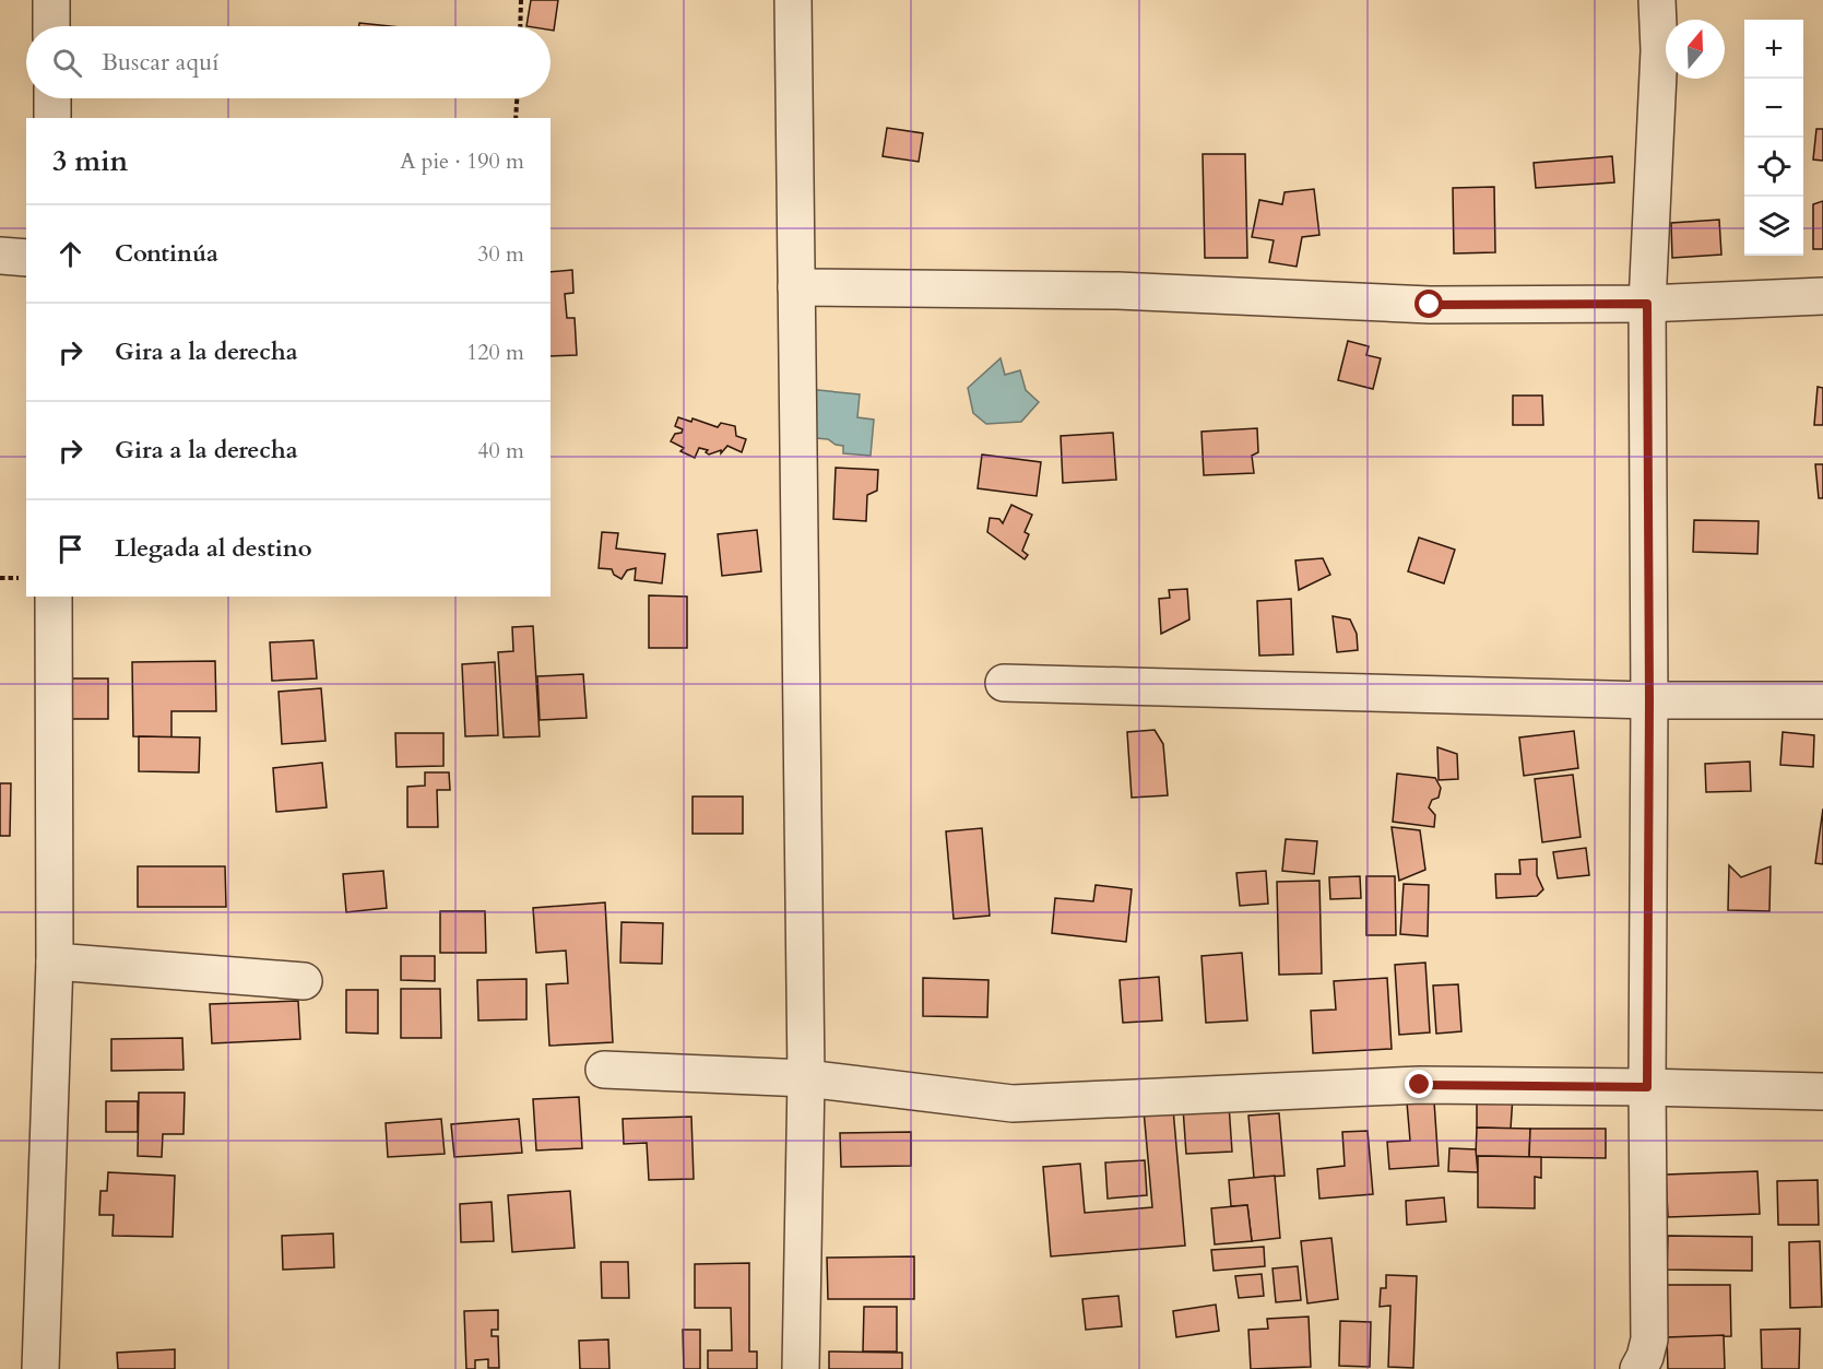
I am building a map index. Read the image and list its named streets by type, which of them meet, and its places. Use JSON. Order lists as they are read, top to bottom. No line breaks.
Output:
{"north":"top","page":{"map_buttons":["+","−"],"search":"Buscar aquí","heading":["3 min","A pie · 190 m"],"list":[["Continúa","30 m"],["Gira a la derecha","120 m"],["Gira a la derecha","40 m"],"Llegada al destino"]}}
